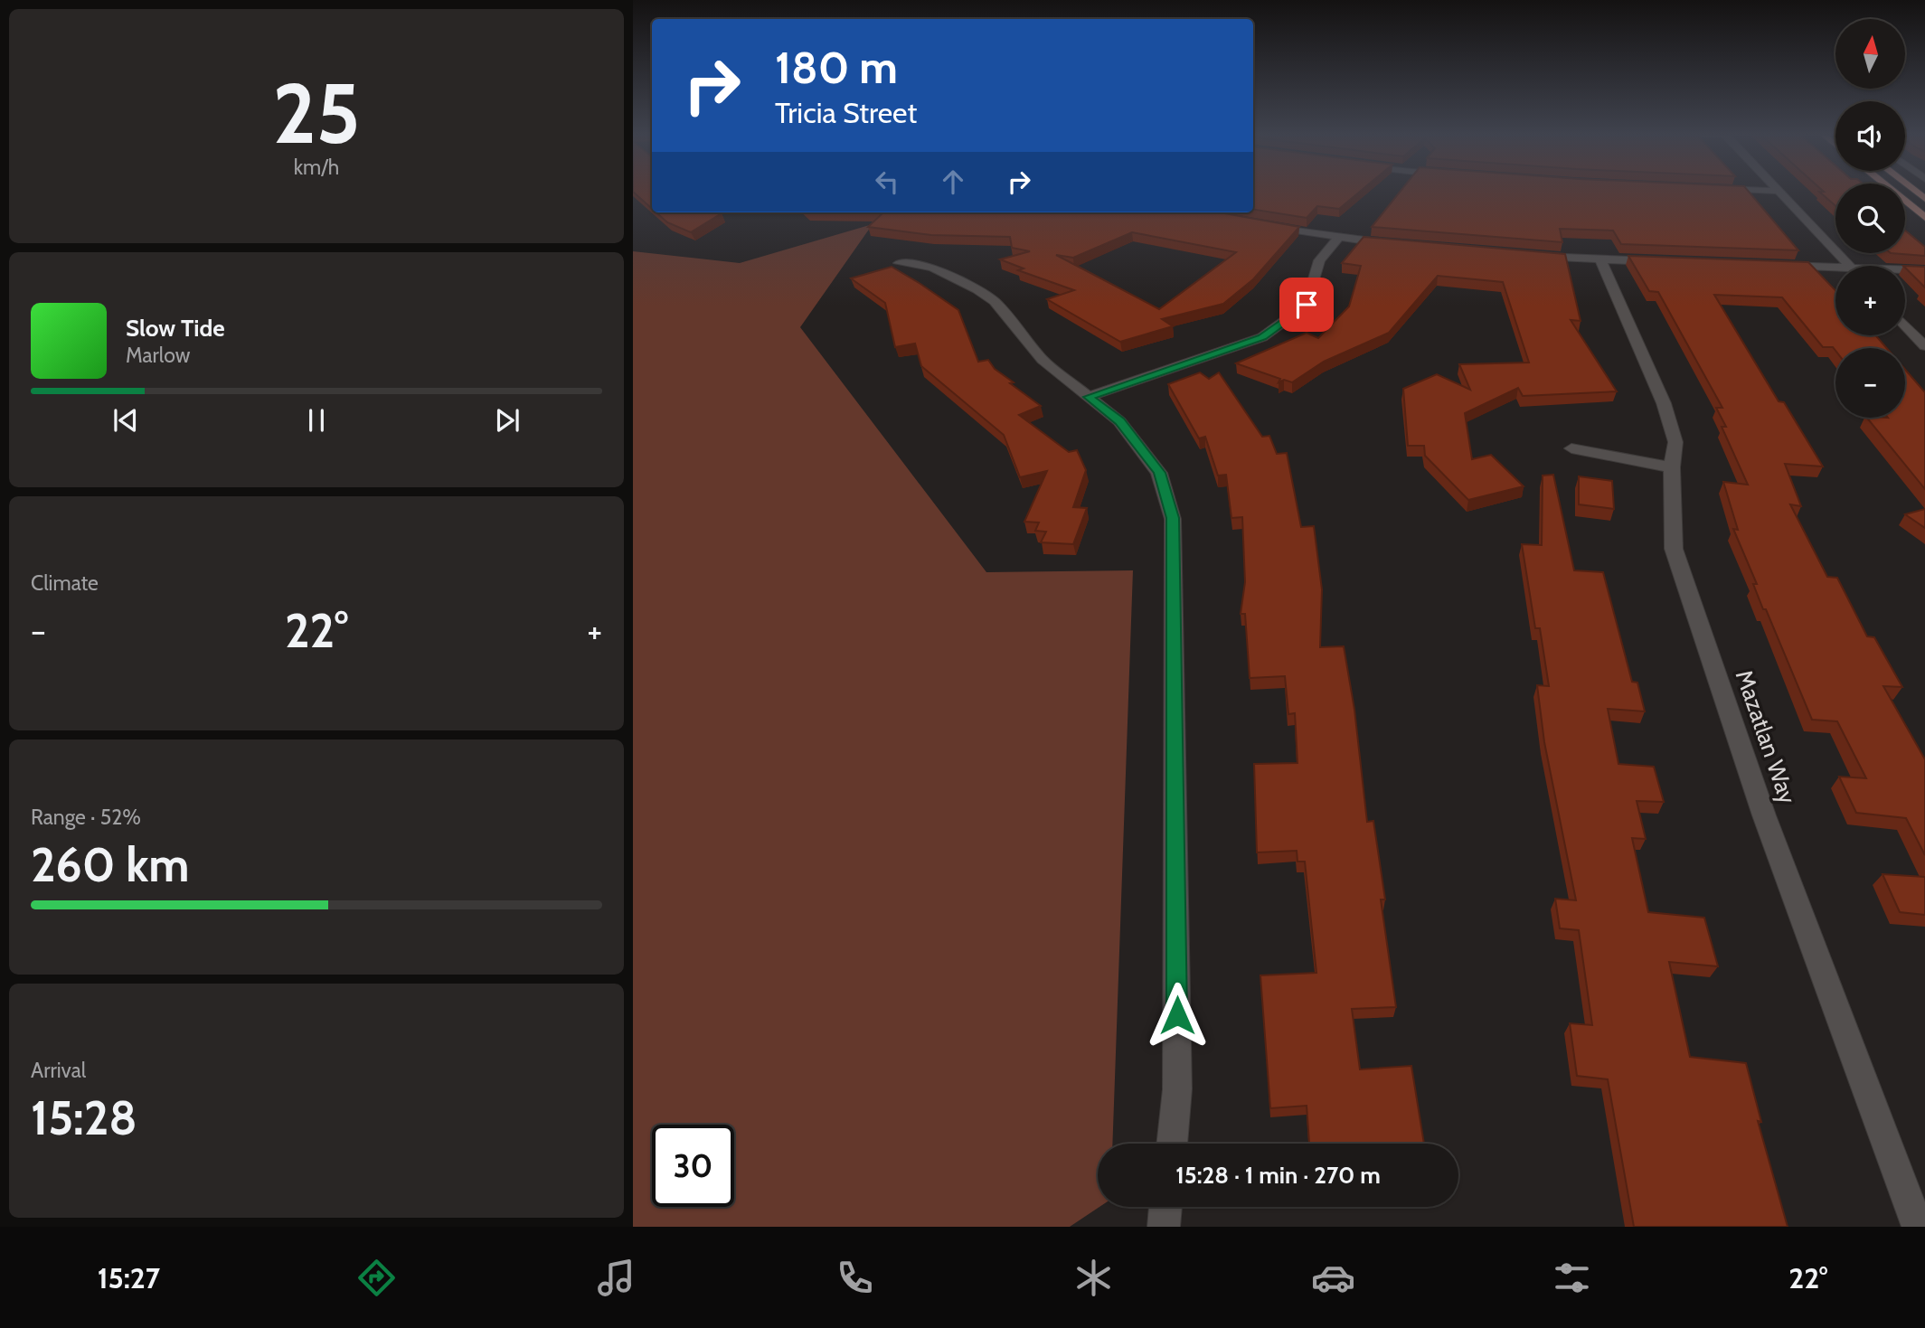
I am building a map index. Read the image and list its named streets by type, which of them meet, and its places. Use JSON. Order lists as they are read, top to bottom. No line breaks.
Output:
{"streets":{"street":["Mazatlan Way"]},"north":"top","page":{"tile":[["25","km/h"],"Climate",["Range · 52%","260 km"],["Arrival","15:28"]],"map_buttons":["+","−"],"turn":["180 m","Tricia Street"],"song":["Slow Tide","Marlow"],"heat":["−","22°","+"],"limit":"30","trip":"15:28 · 1 min · 270 m","tabs":["15:27","22°"]}}
